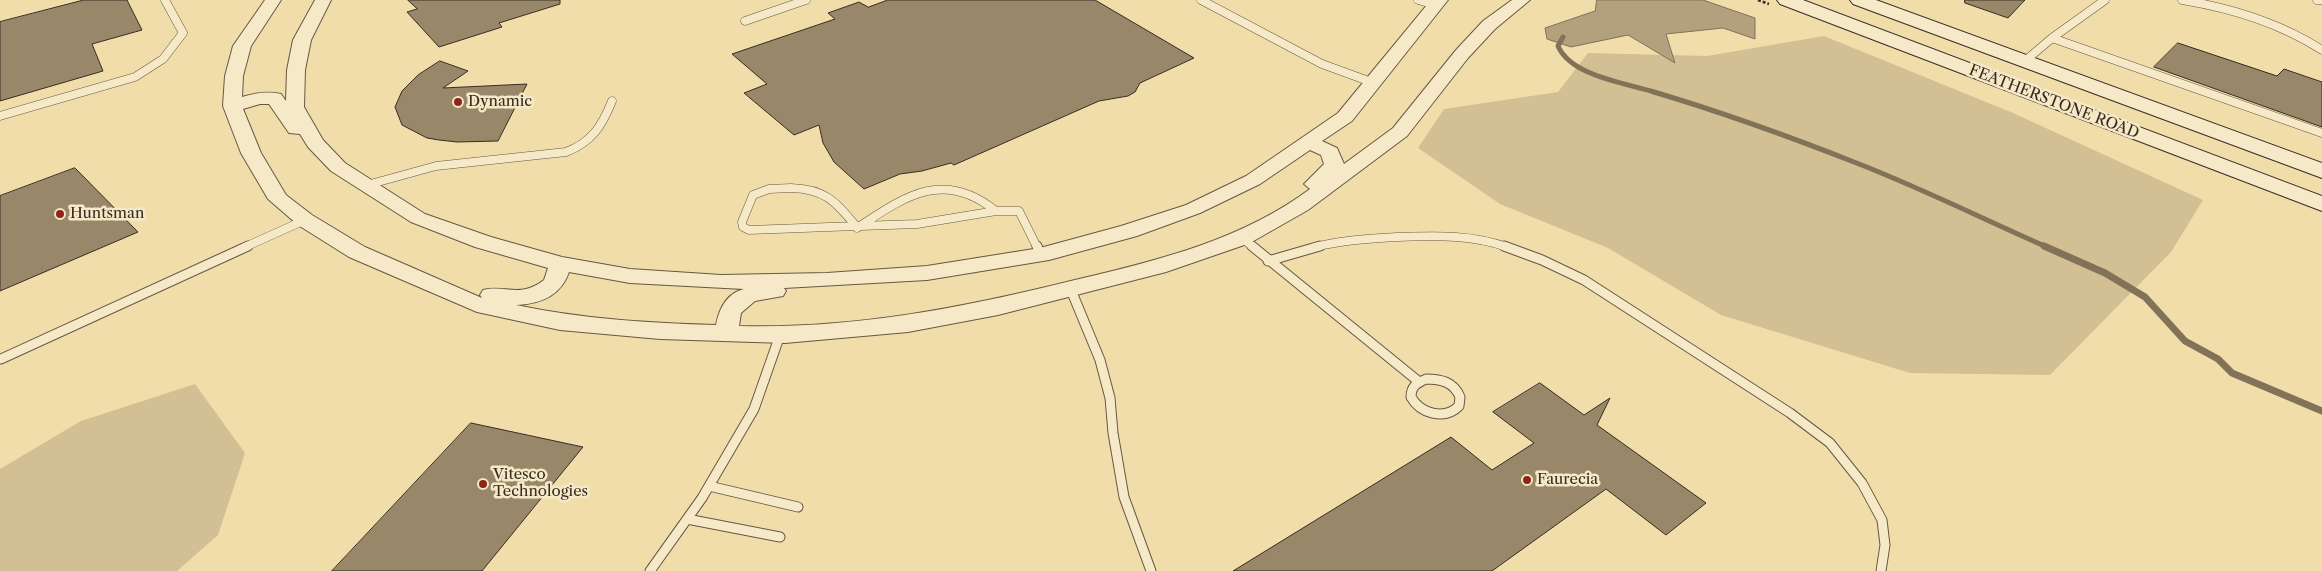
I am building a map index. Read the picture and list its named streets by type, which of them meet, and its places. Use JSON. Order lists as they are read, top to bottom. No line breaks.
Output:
{"streets":{"main road":["FEATHERSTONE ROAD"]},"places":["Dynamic","Huntsman","Faurecia","Vitesco Technologies"]}
